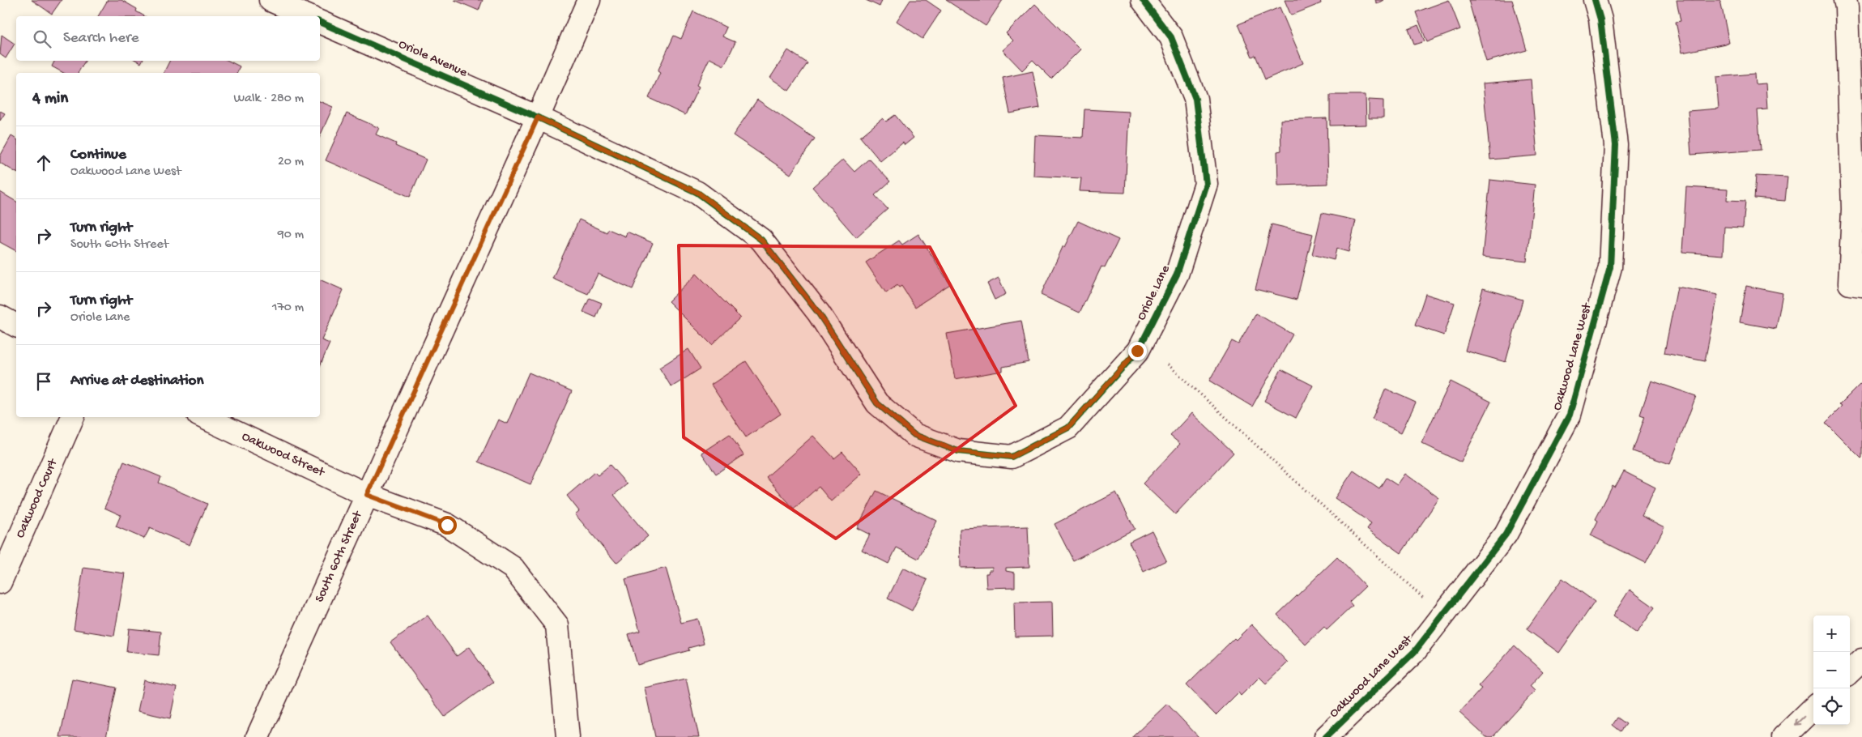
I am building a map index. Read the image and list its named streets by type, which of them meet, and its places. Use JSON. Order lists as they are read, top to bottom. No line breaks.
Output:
{"streets":{"street":["Oriole Avenue","Oriole Lane","Oakwood Lane West","Oakwood Street","Oakwood Court","South 60th Street"]},"crossings":[["Oriole Avenue","Oriole Lane"],["Oriole Avenue","South 60th Street"],["Oriole Lane","South 60th Street"],["Oakwood Street","South 60th Street"]],"page":{"search":"Search here","heading":["4 min","Walk · 280 m"],"list":[["Continue","Oakwood Lane West","20 m"],["Turn right","South 60th Street","90 m"],["Turn right","Oriole Lane","170 m"],"Arrive at destination"],"map_buttons":["+","−"]}}
